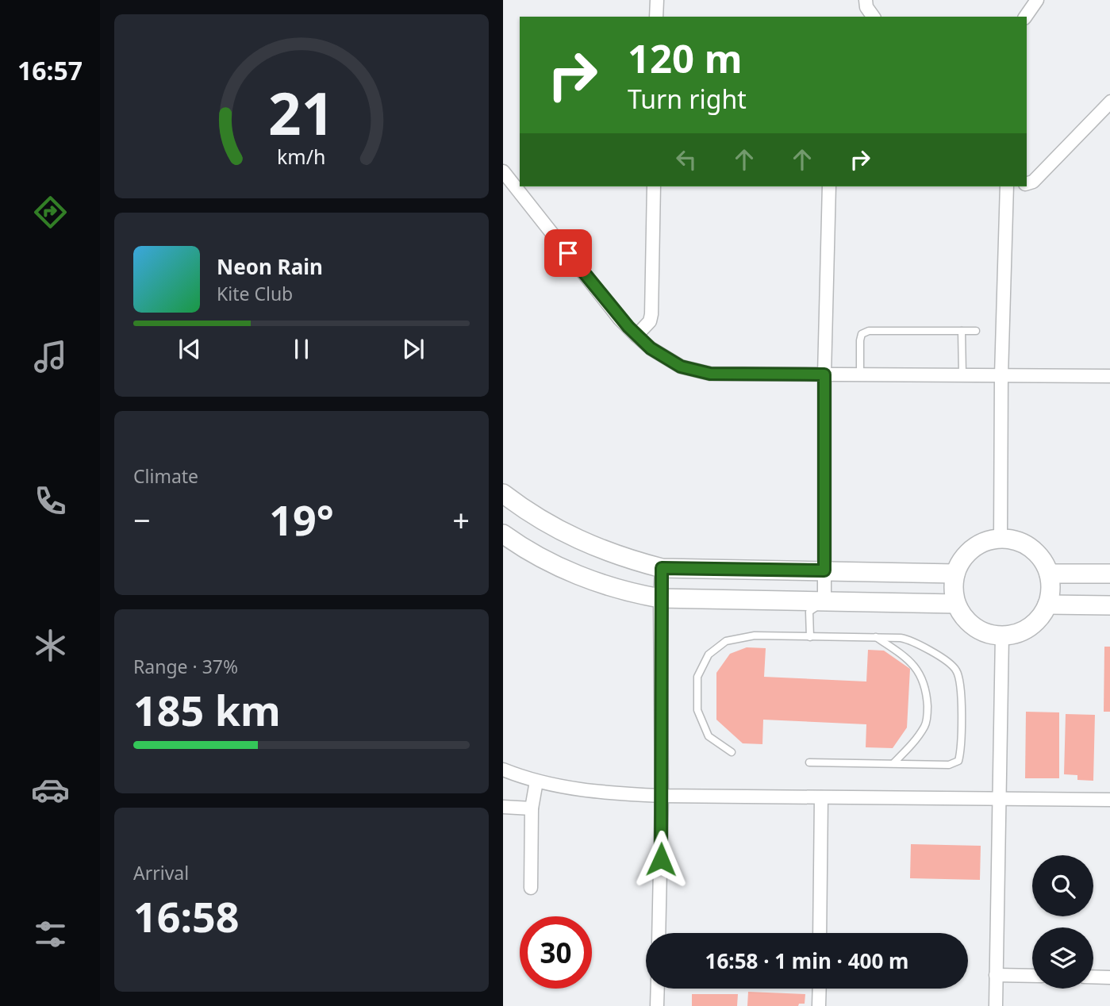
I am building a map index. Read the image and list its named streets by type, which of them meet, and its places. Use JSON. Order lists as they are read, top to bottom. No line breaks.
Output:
{"page":{"tabs":"16:57","turn":["120 m","Turn right"],"song":["Neon Rain","Kite Club"],"tile":["Climate",["Range · 37%","185 km"],["Arrival","16:58"]],"heat":["−","19°","+"],"limit":"30","trip":"16:58 · 1 min · 400 m","gauge":["21","km/h"]}}
